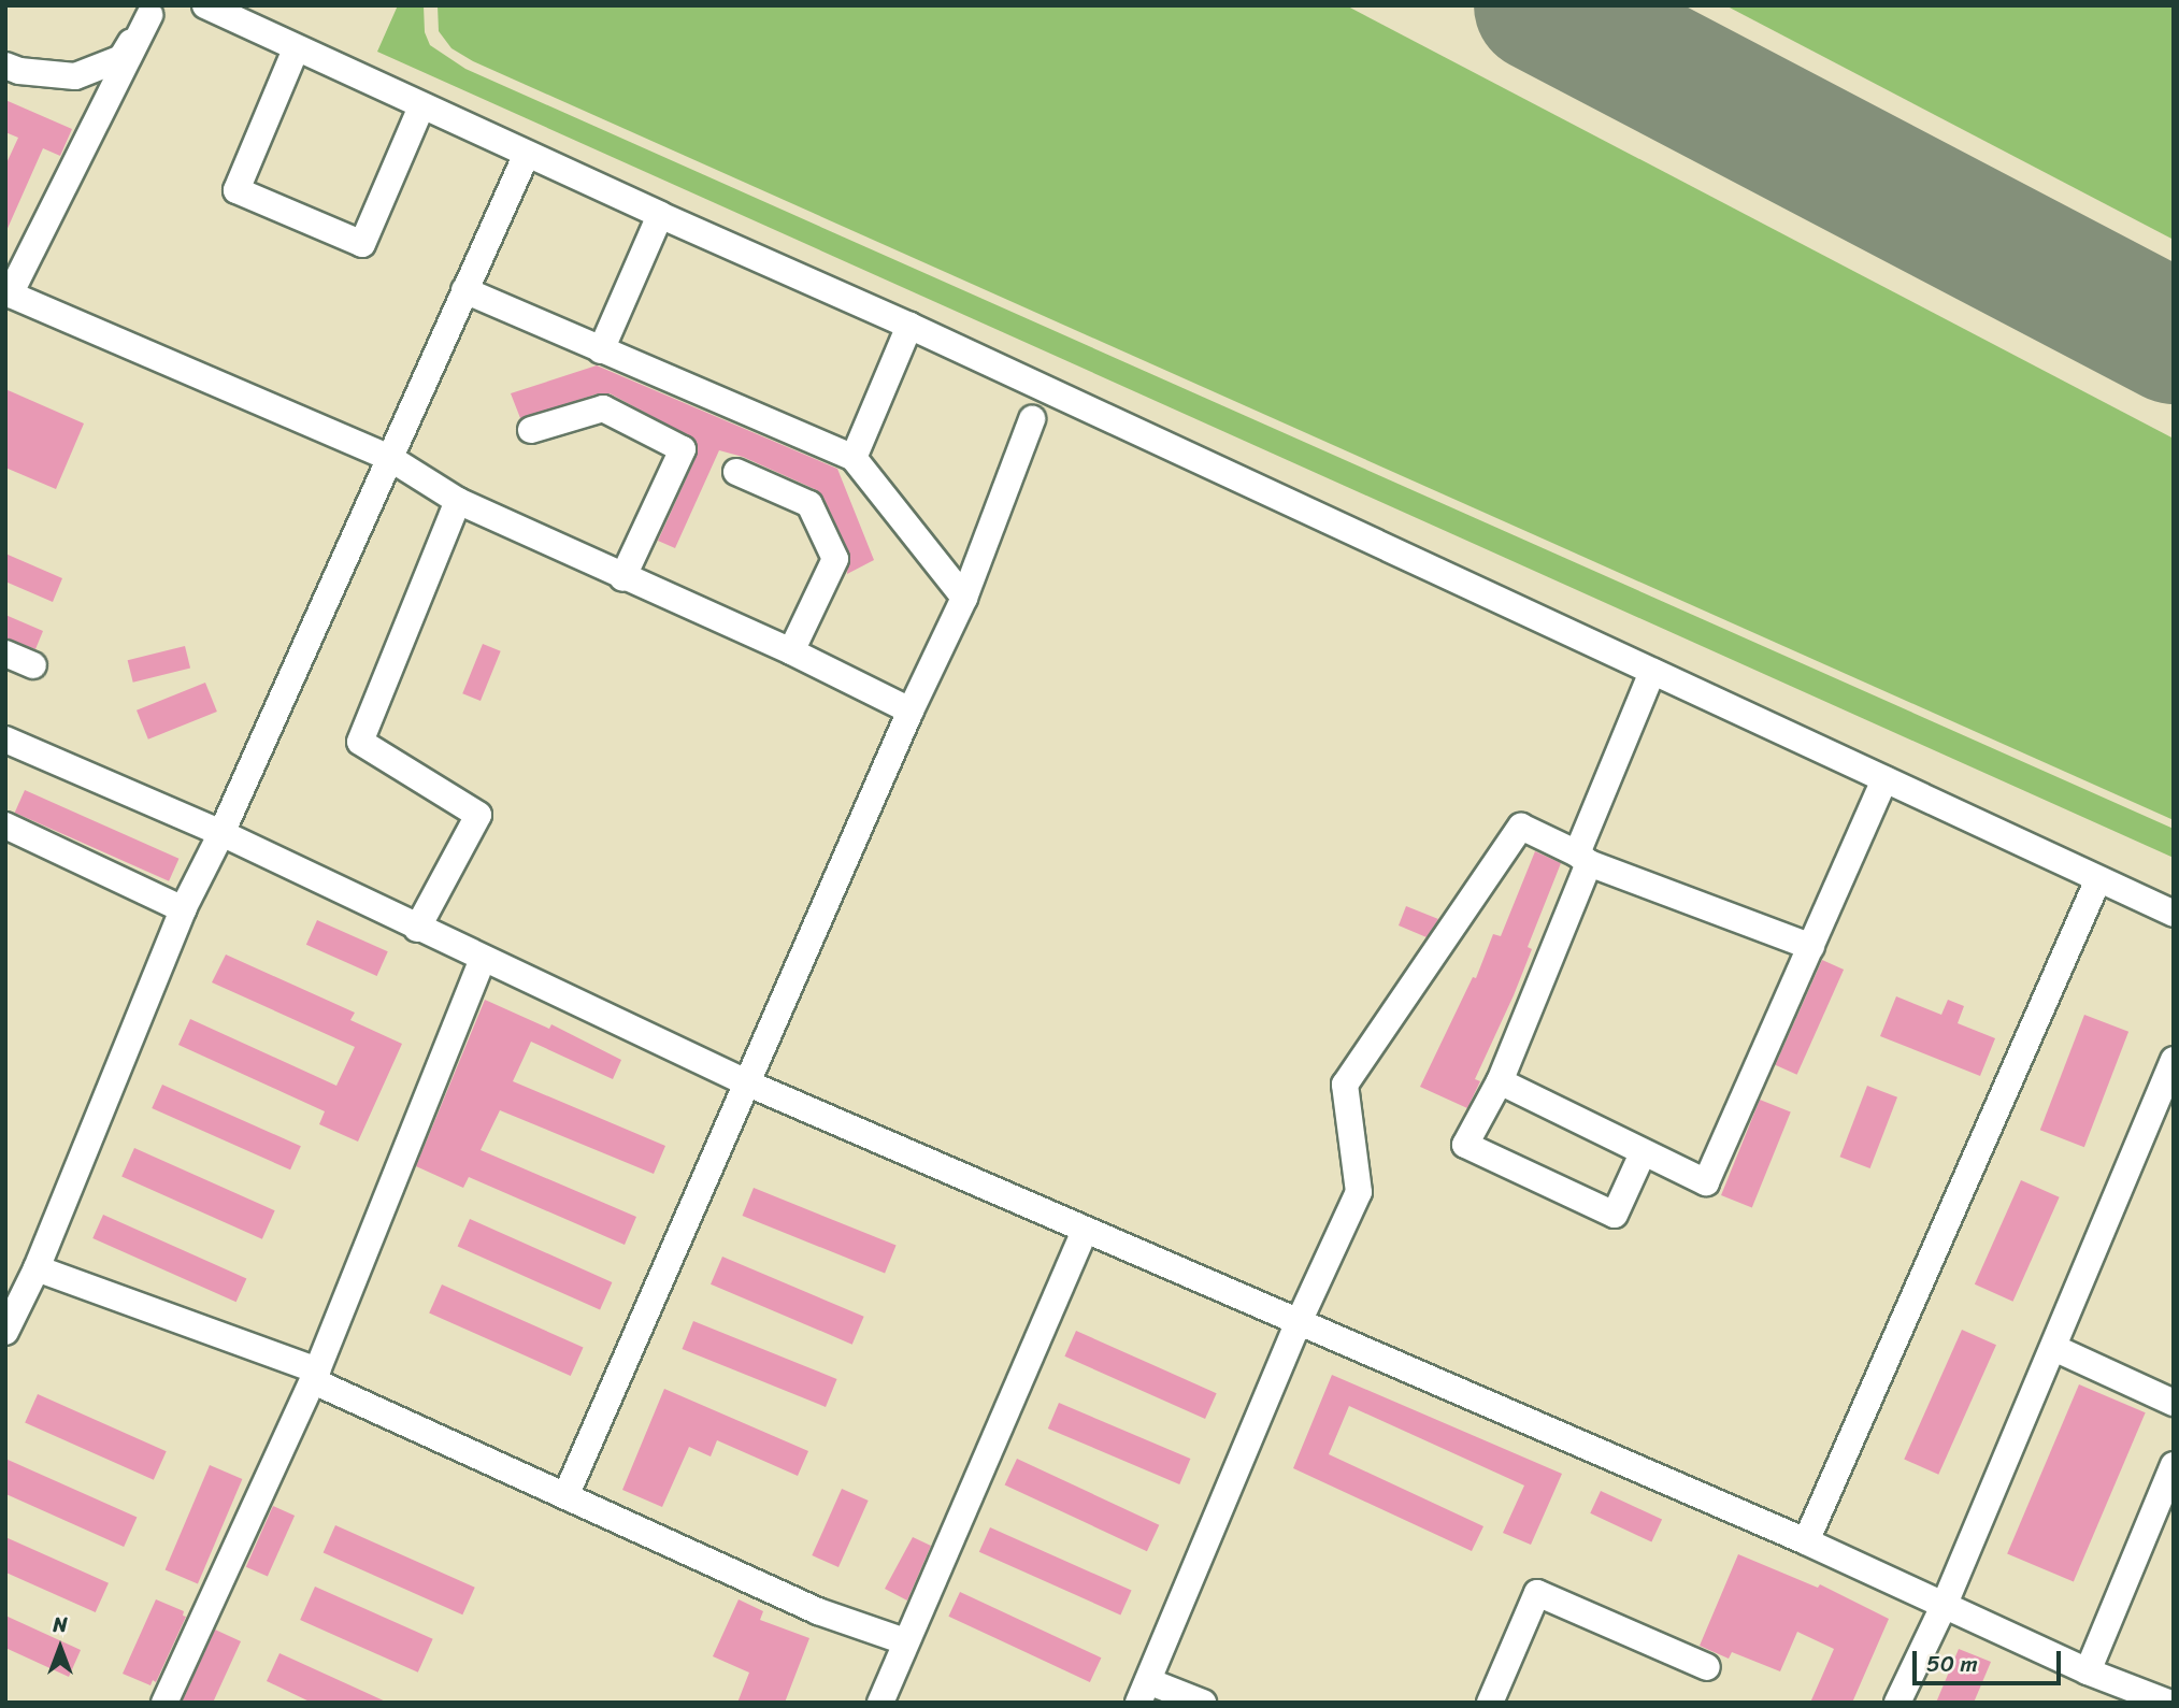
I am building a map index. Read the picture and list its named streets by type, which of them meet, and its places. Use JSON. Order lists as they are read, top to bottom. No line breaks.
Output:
{"scale_bar":"50 m","north":"top"}
